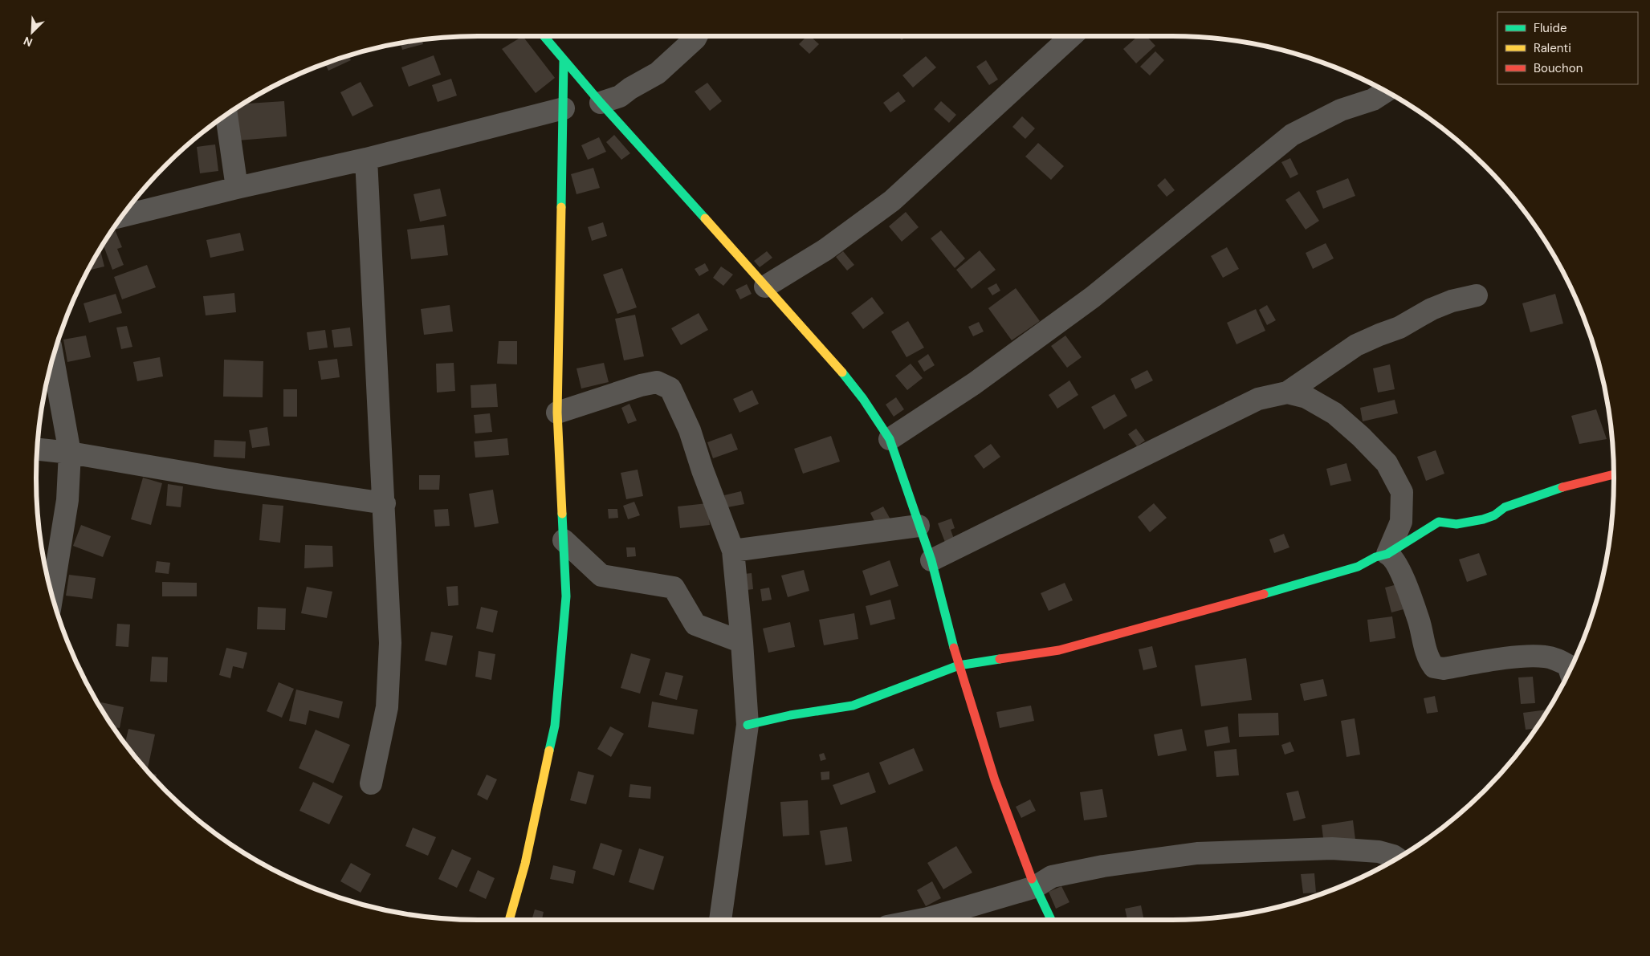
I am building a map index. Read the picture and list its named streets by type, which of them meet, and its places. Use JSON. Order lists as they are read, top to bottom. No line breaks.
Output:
{"legend":["Fluide","Ralenti","Bouchon"],"north":"bottom left"}
